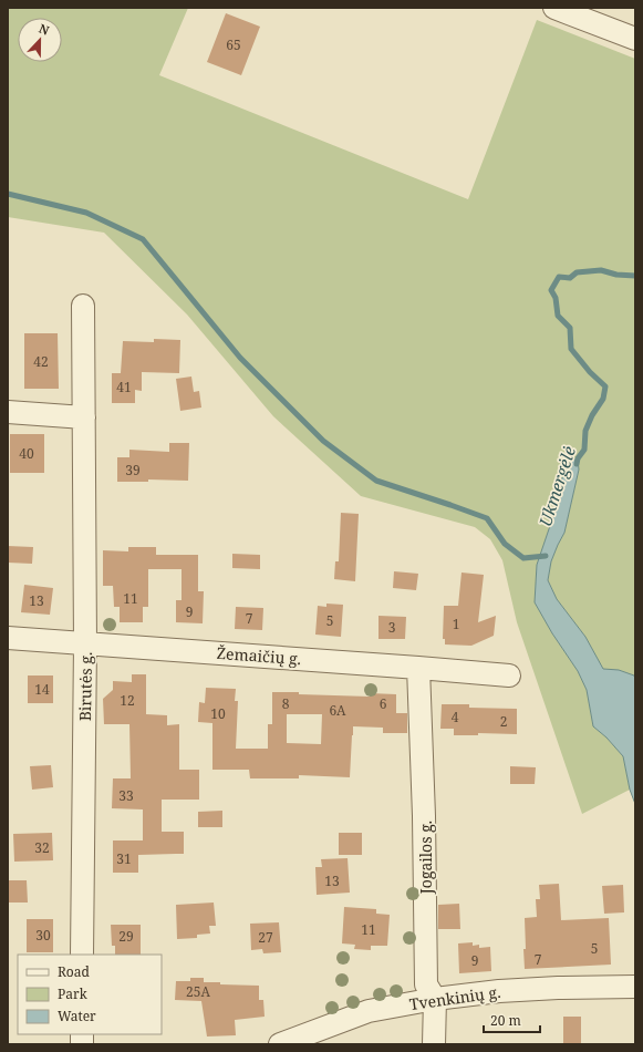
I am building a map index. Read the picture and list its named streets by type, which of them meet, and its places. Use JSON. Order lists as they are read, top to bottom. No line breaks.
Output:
{"streets":{"street":["Žemaičių g.","Birutės g.","Jogailos g.","Tvenkinių g."]},"crossings":[["Žemaičių g.","Birutės g."],["Žemaičių g.","Jogailos g."],["Jogailos g.","Tvenkinių g."]],"water":["Ukmergėlė"],"house_numbers":["65","42","41","40","39","11","13","9","7","5","1","3","14","12","8","6","6A","10","4","2","33","32","31","13","11","30","29","27","5","7","9","25A"],"legend":["Road","Park","Water"],"scale_bar":"20 m","north":"top"}
